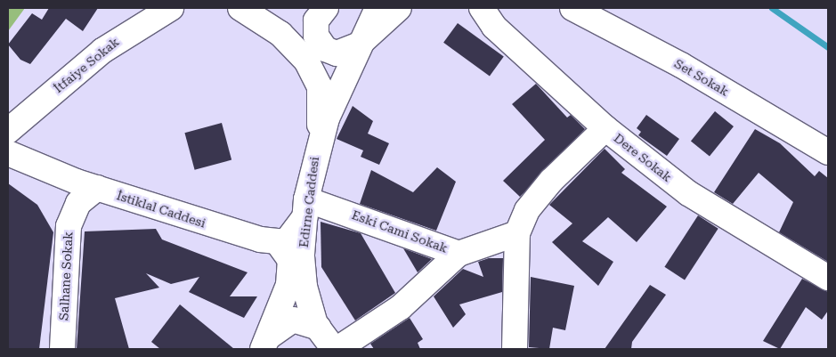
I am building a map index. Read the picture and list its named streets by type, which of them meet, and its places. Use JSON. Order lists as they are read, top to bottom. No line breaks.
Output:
{"streets":{"main road":["İtfaiye Sokak","Set Sokak","Dere Sokak","Edirne Caddesi","İstiklal Caddesi","Eski Cami Sokak","Salhane Sokak"]},"crossings":[["Edirne Caddesi","Eski Cami Sokak"],["İstiklal Caddesi","Salhane Sokak"]]}
